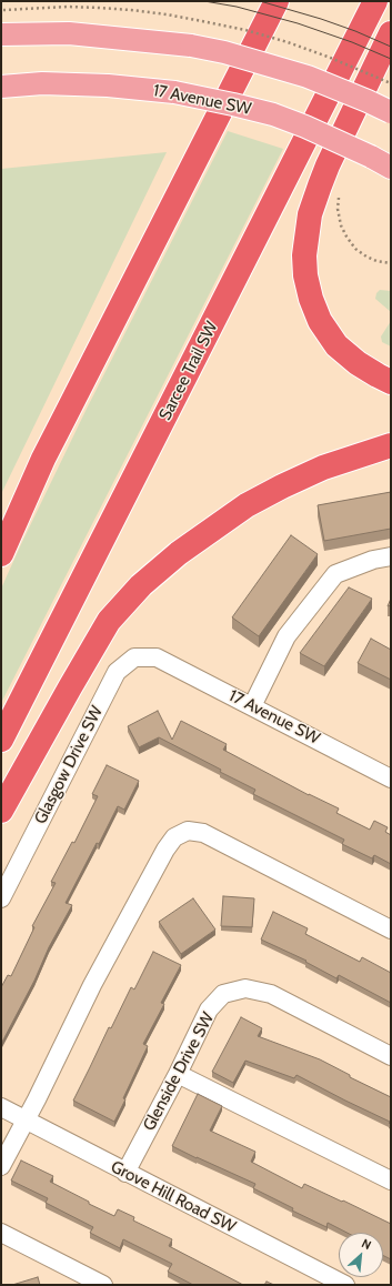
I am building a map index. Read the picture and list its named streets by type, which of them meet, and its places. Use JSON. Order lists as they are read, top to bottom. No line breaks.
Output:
{"streets":{"highway":["Sarcee Trail SW"],"main road":["17 Avenue SW"],"street":["Glasgow Drive SW","Glenside Drive SW","Grove Hill Road SW"]},"crossings":[["17 Avenue SW","Glasgow Drive SW"],["Glenside Drive SW","Grove Hill Road SW"]],"north":"top right"}
